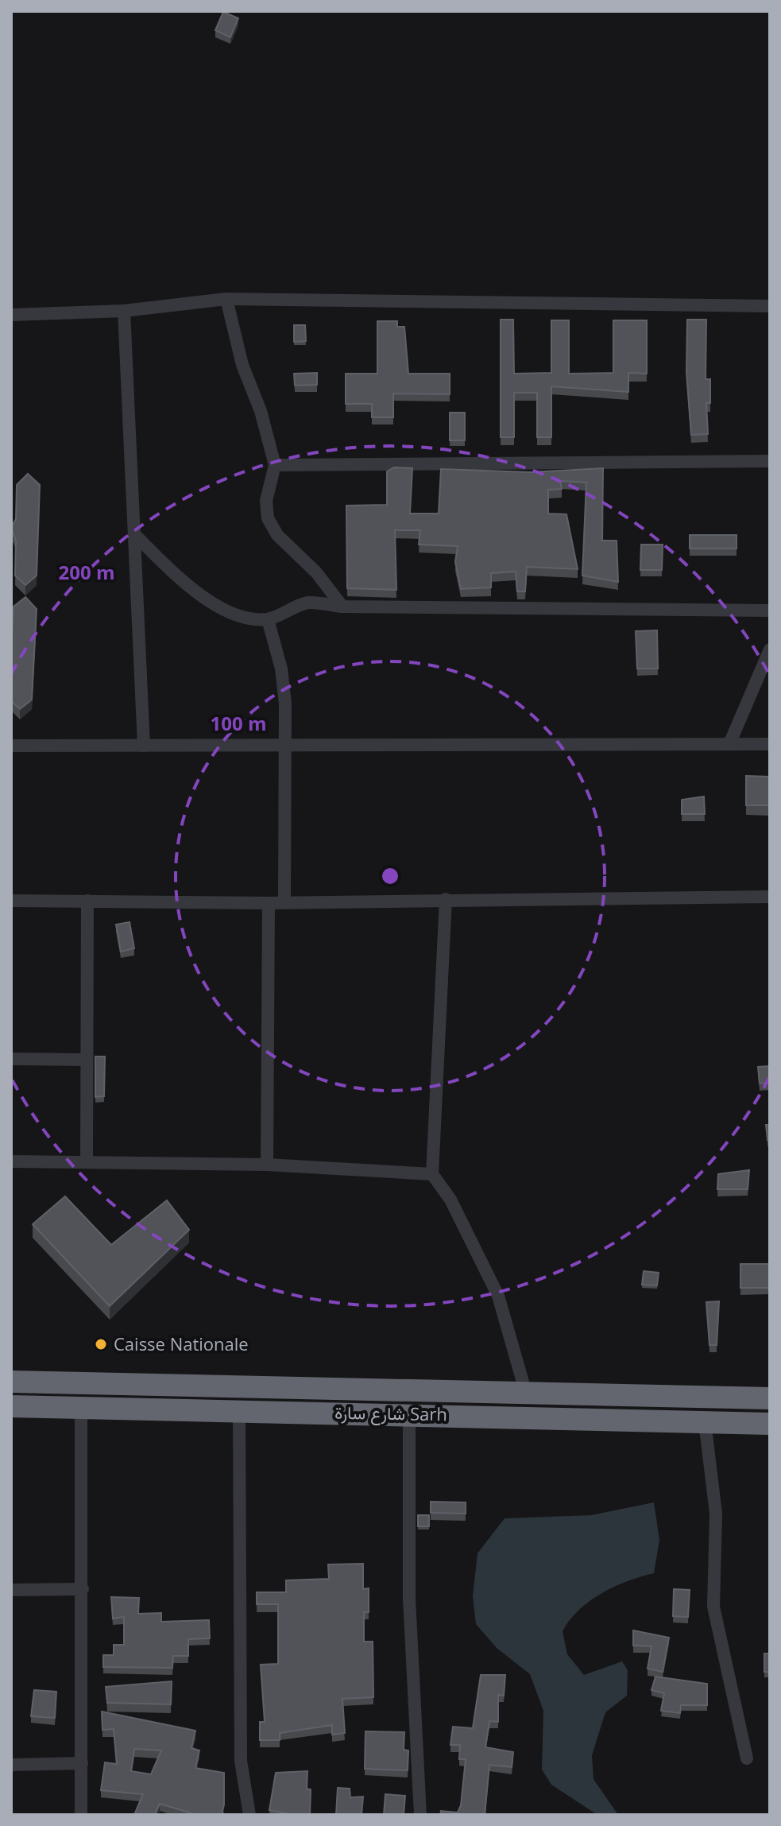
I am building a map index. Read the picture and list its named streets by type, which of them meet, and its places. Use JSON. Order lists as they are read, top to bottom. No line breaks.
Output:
{"streets":{"highway":["شارع سارة Sarh"]},"places":["Caisse Nationale"],"rings":["200 m","100 m"]}
